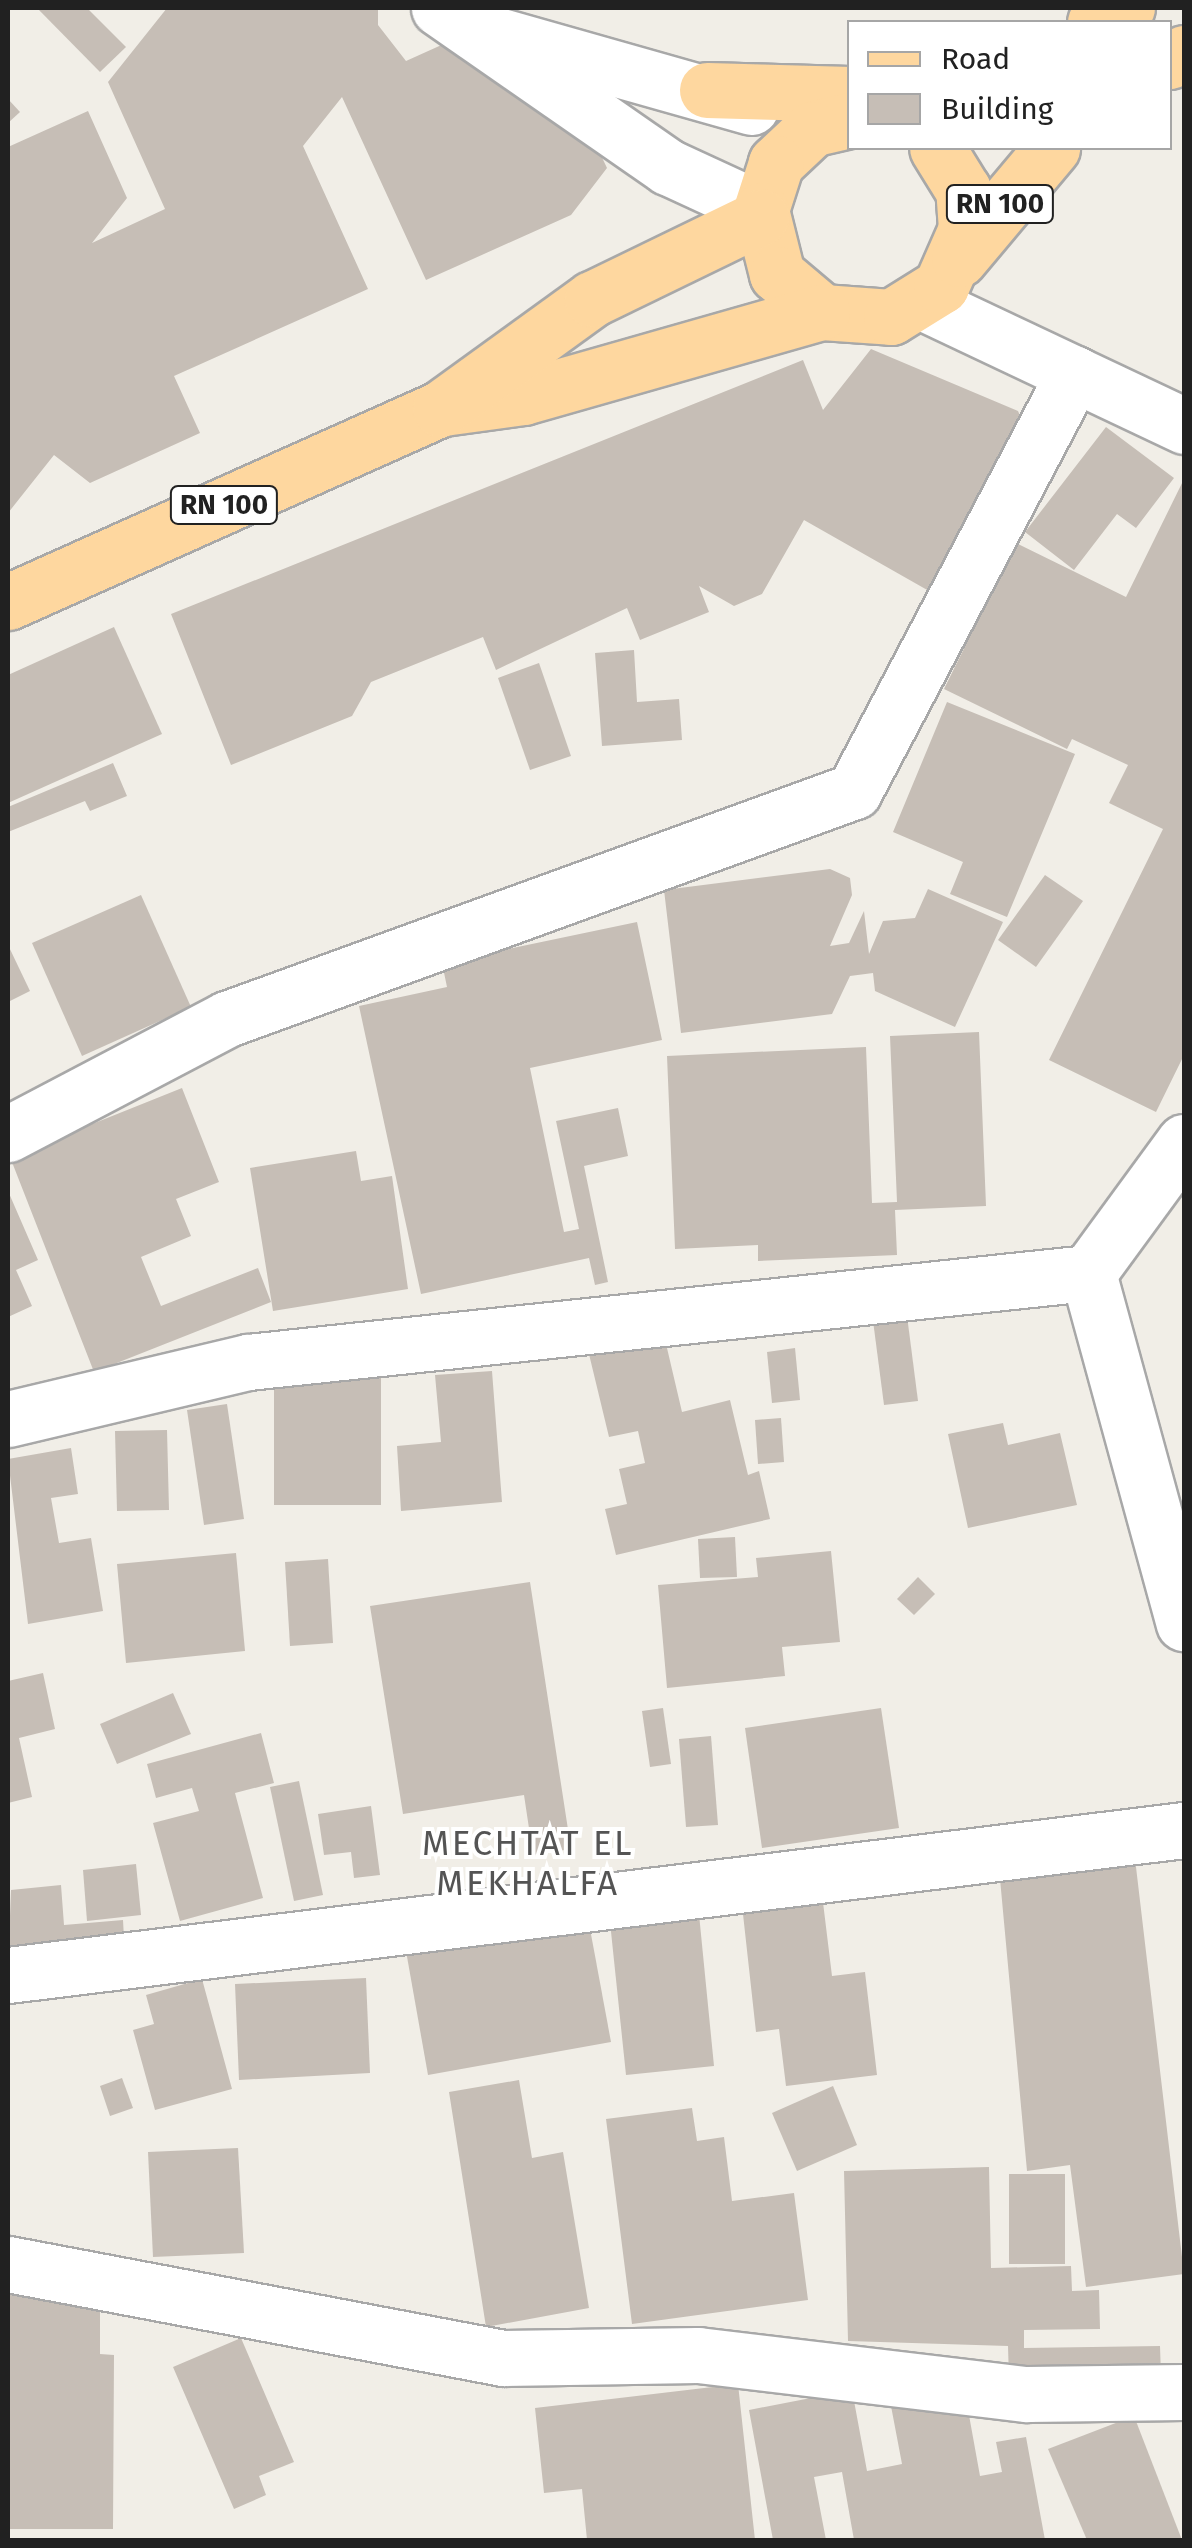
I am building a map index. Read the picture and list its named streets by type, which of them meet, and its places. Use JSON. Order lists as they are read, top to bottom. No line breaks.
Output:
{"streets":{"main road":["RN 100"]},"districts":["MECHTAT EL MEKHALFA"],"legend":["Road","Building"]}
